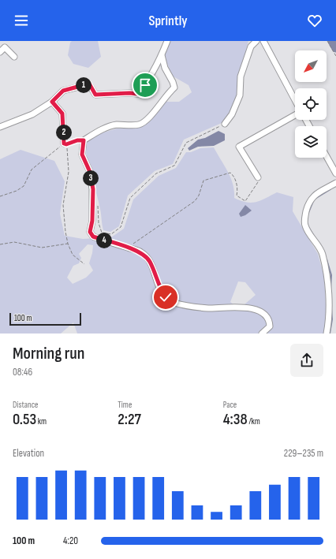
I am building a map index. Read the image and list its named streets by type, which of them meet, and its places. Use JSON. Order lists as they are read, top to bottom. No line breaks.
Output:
{"scale_bar":"100 m","north":"bottom left","page":{"header":"Sprintly","pins":["1","2","3","4"],"scale":"100 m","heading":["Morning run","08:46"],"stats":[["Distance","0.53 km"],["Time","2:27"],["Pace","4:38 /km"]],"chart":["Elevation","229–235 m"],"list":[{"name":"100 m","note":"4:20"}]}}
